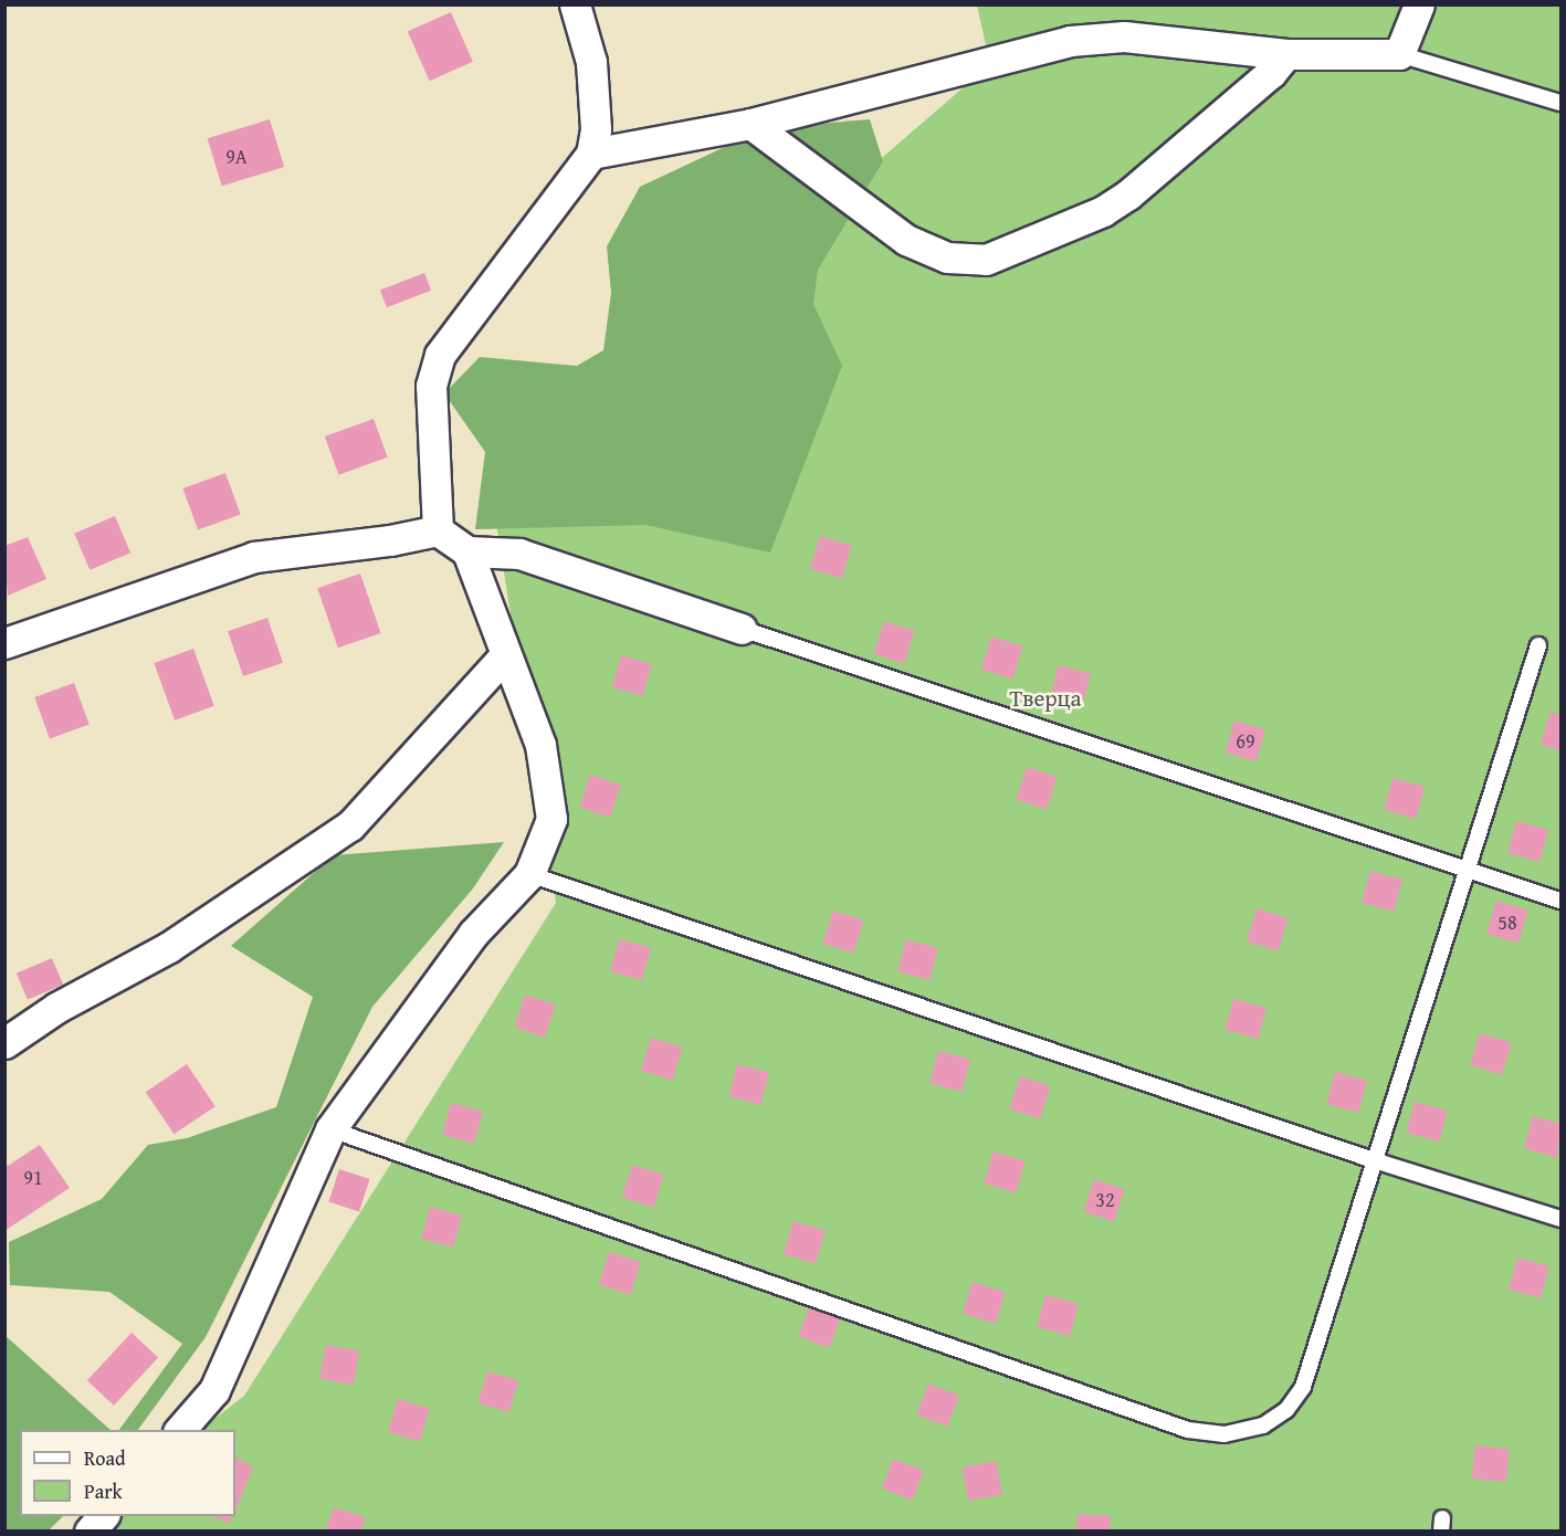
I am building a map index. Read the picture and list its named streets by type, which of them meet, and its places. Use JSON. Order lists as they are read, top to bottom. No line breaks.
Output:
{"parks":["Тверца"],"house_numbers":["9А","69","58","91","32"],"legend":["Road","Park"]}
